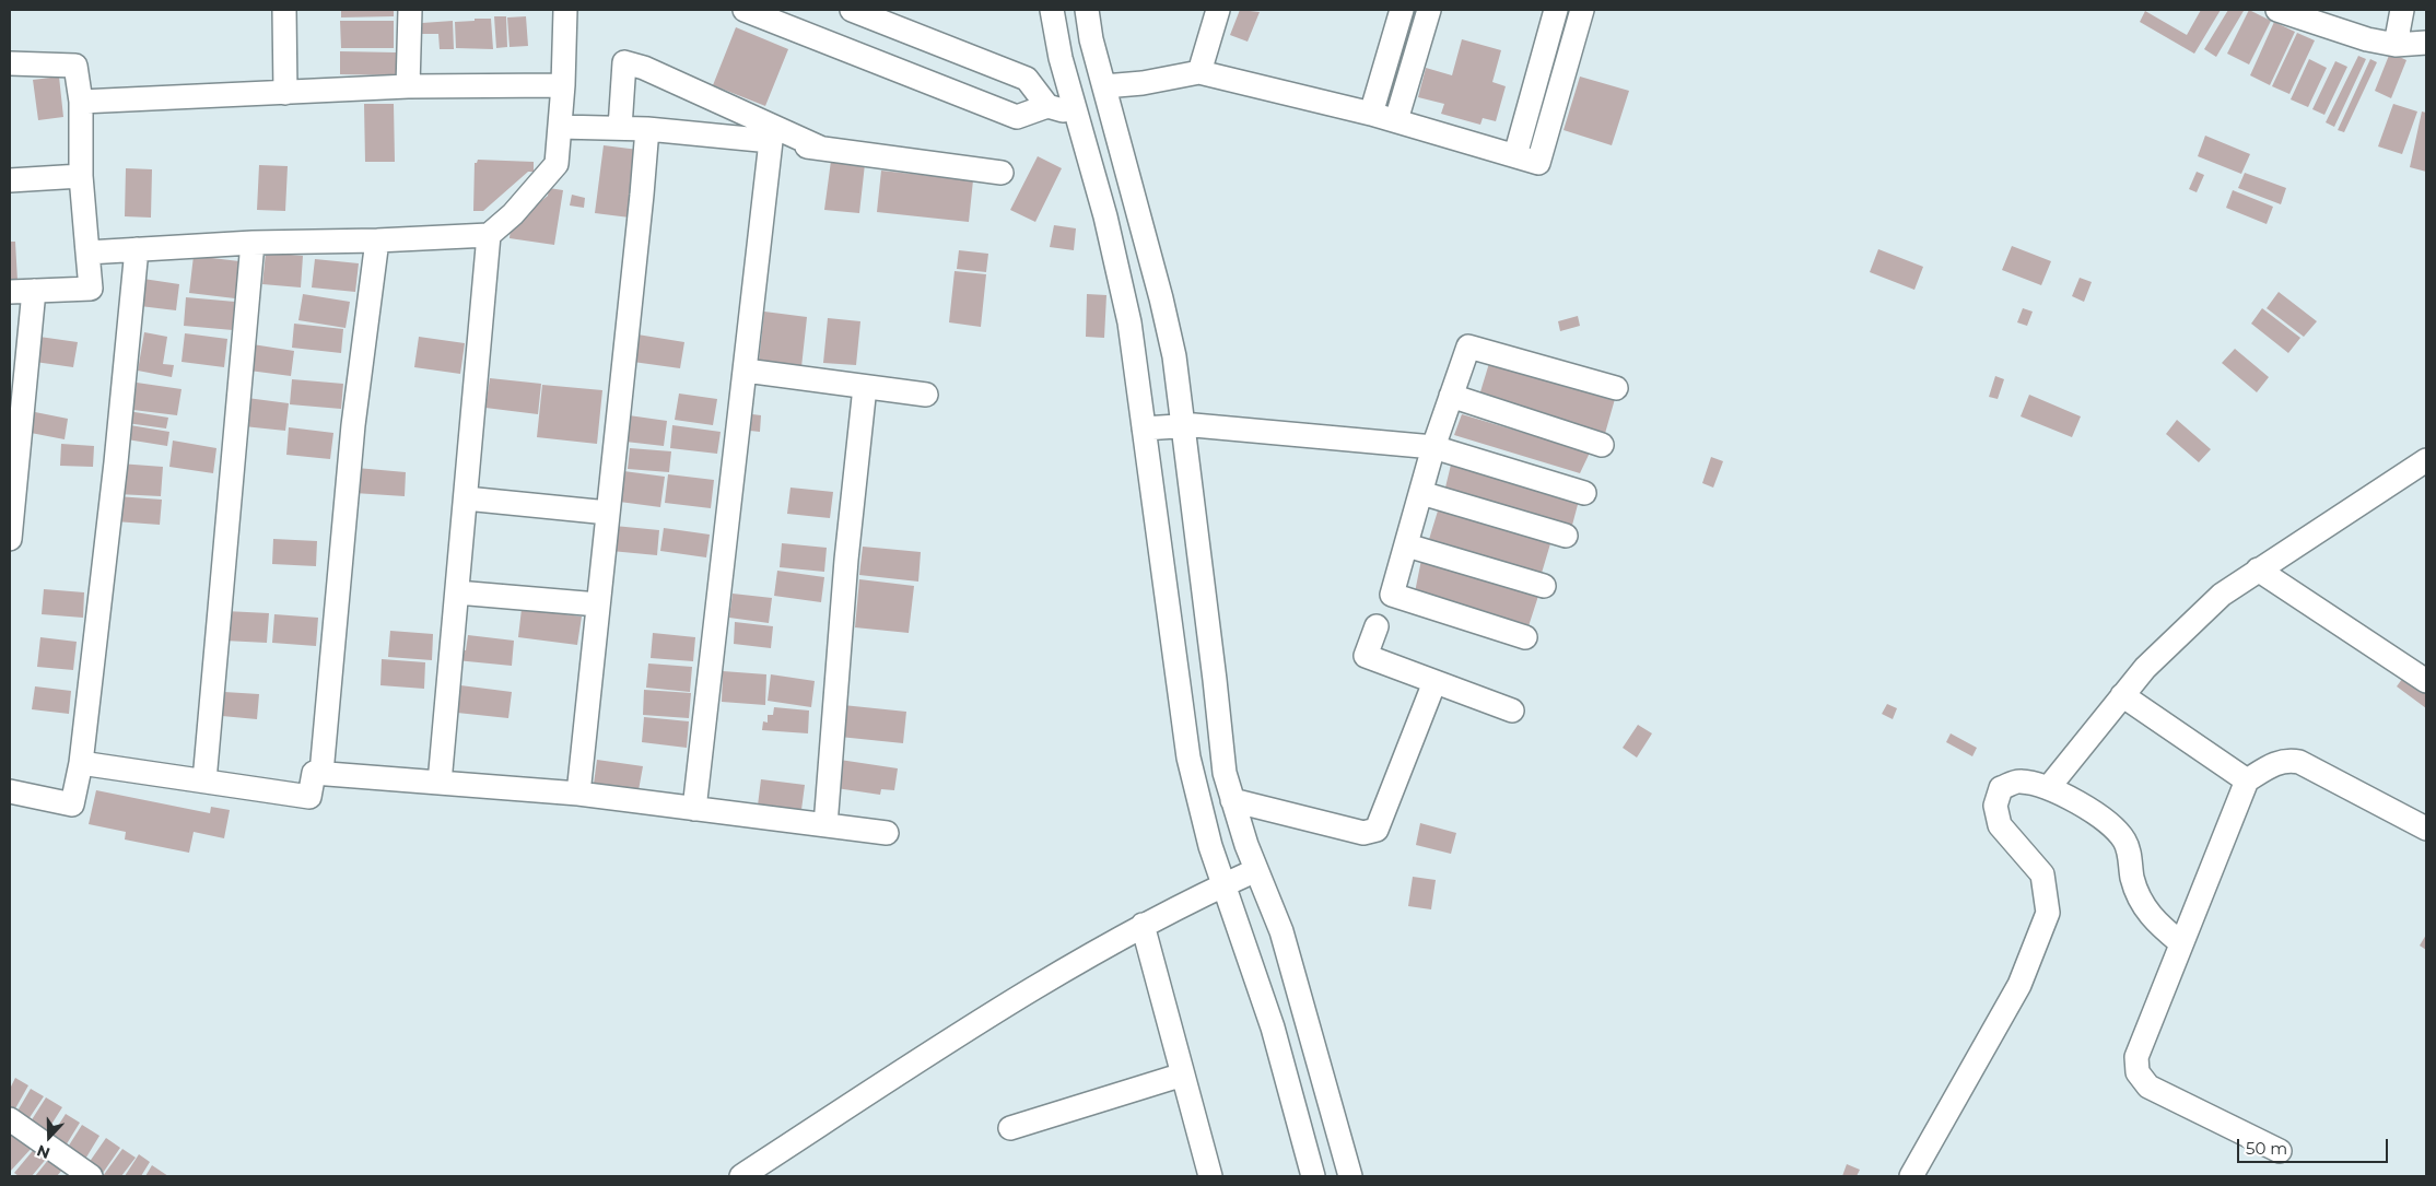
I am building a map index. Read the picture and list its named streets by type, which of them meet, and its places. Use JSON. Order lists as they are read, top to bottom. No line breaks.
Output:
{"scale_bar":"50 m","north":"bottom"}
